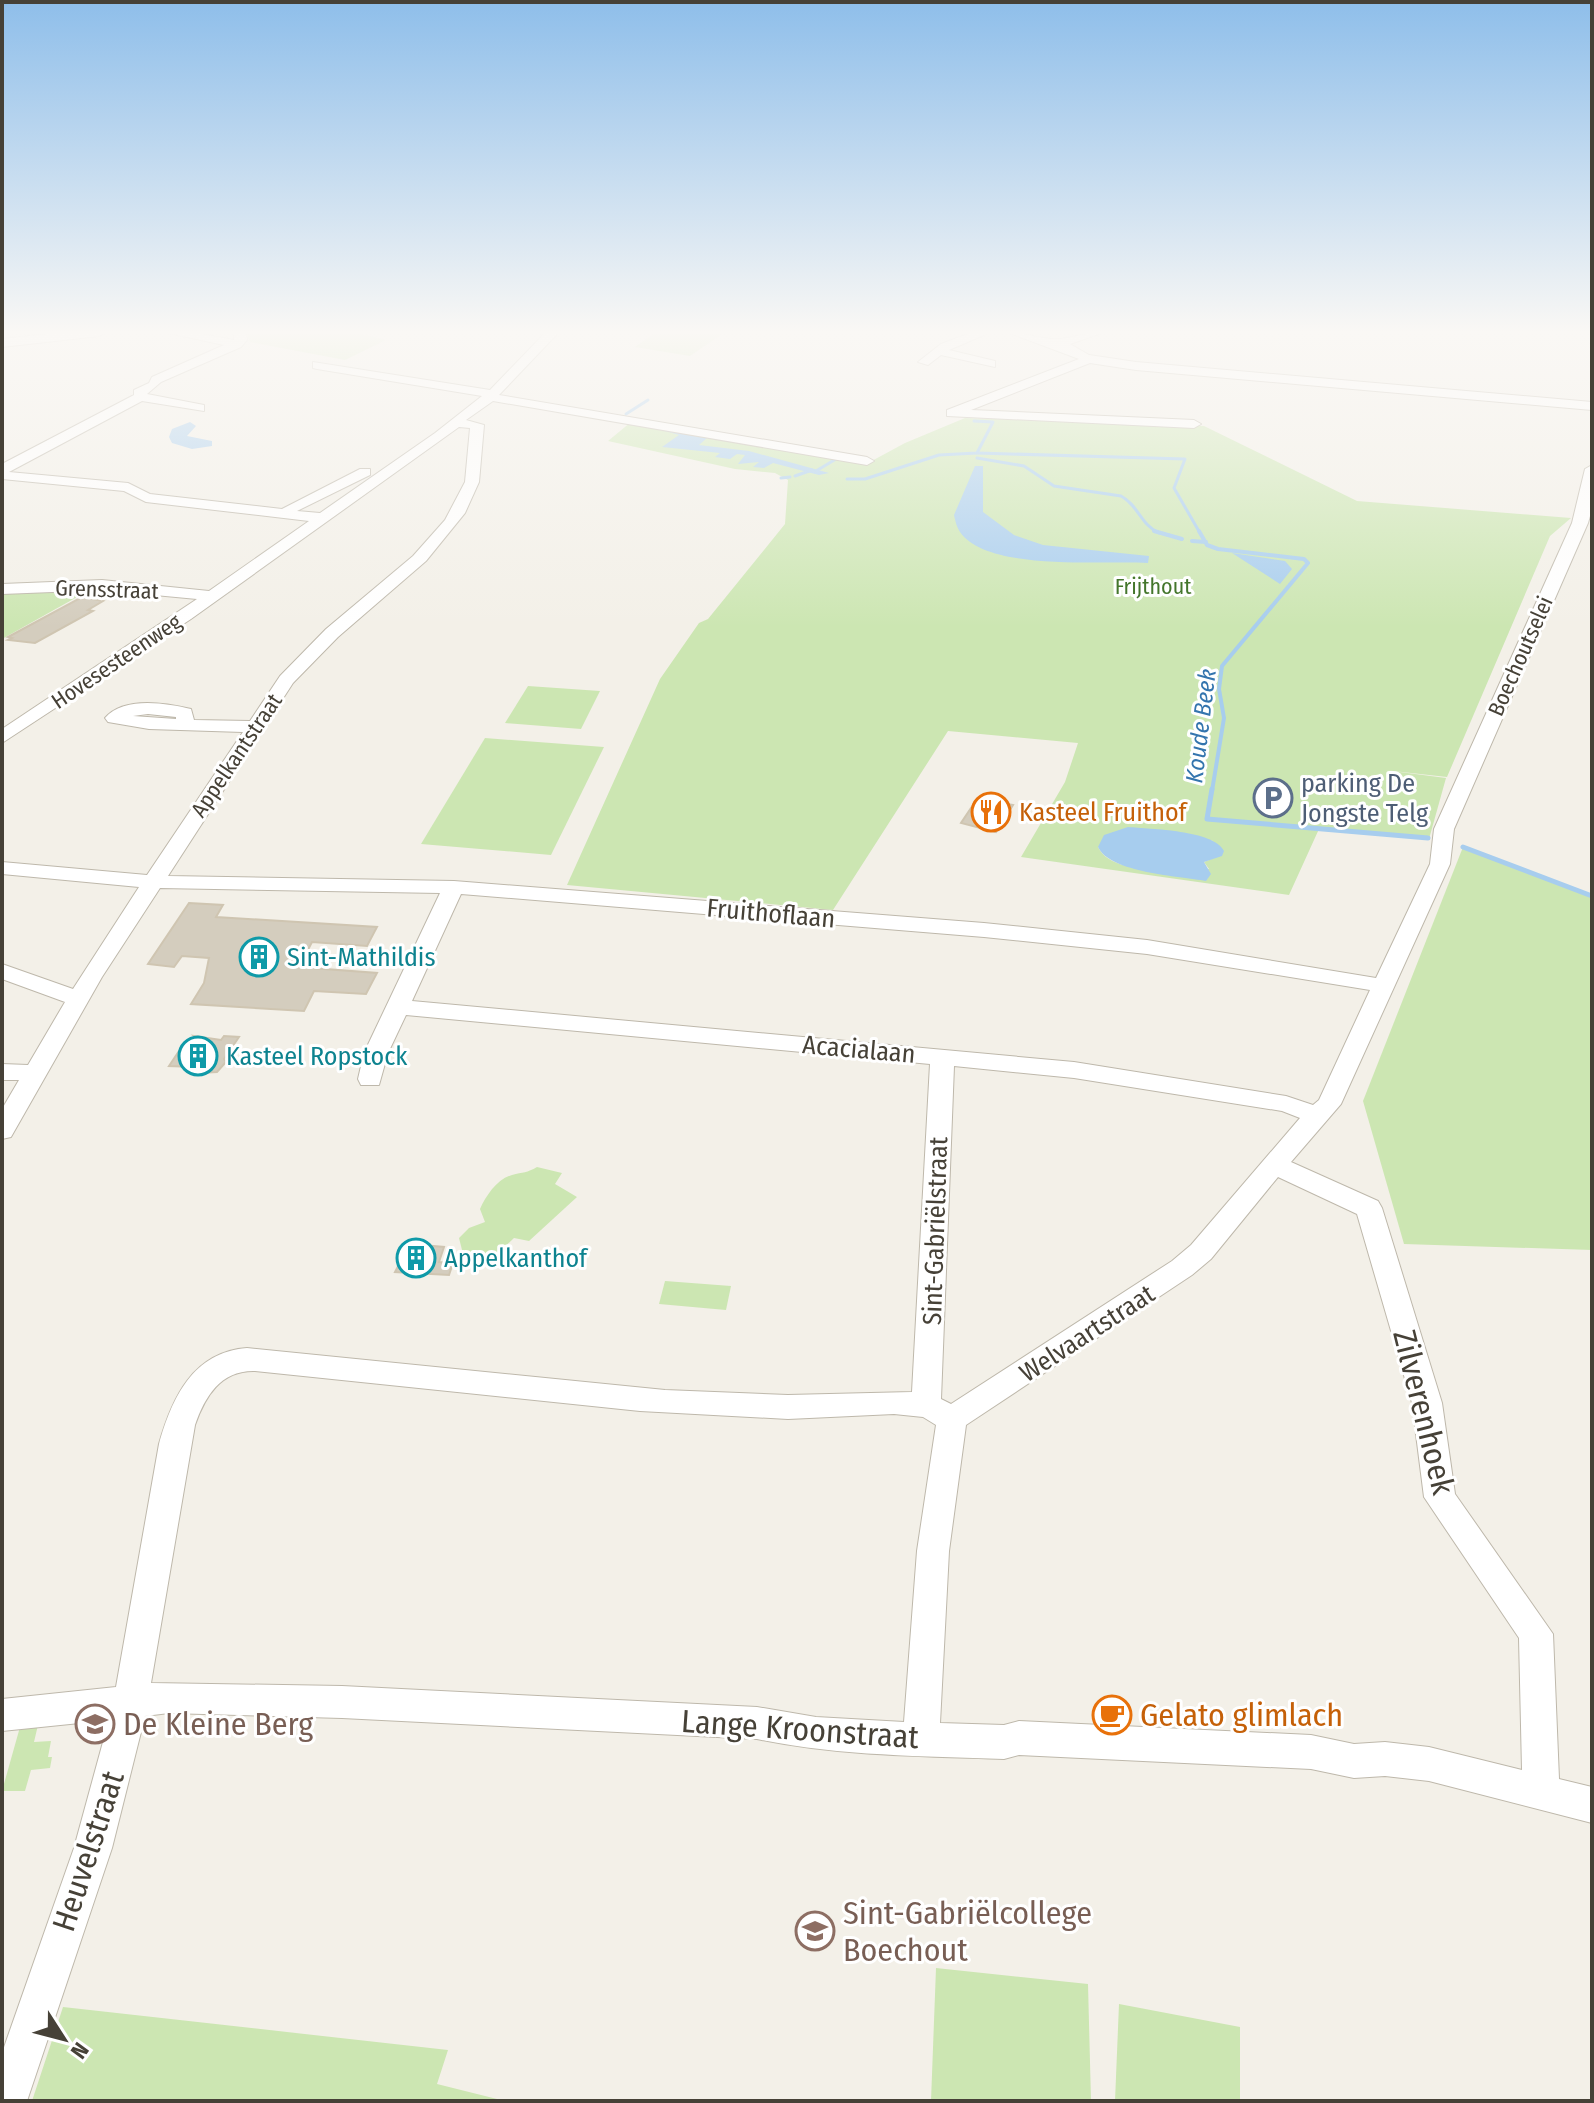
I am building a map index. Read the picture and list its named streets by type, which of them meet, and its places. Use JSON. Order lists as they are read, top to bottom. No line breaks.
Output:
{"streets":{"street":["Grensstraat","Boechoutselei","Hovesesteenweg","Appelkantstraat","Fruithoflaan","Acacialaan","Sint-Gabriëlstraat","Welvaartstraat","Zilverenhoek","Lange Kroonstraat","Heuvelstraat"]},"crossings":[["Grensstraat","Hovesesteenweg"],["Boechoutselei","Welvaartstraat"],["Appelkantstraat","Fruithoflaan"],["Fruithoflaan","Welvaartstraat"],["Acacialaan","Sint-Gabriëlstraat"],["Acacialaan","Welvaartstraat"],["Sint-Gabriëlstraat","Welvaartstraat"],["Sint-Gabriëlstraat","Lange Kroonstraat"],["Sint-Gabriëlstraat","Heuvelstraat"],["Welvaartstraat","Zilverenhoek"],["Welvaartstraat","Heuvelstraat"],["Zilverenhoek","Lange Kroonstraat"],["Lange Kroonstraat","Heuvelstraat"]],"water":["Koude Beek"],"parks":["Frijthout"],"places":{"parking":["parking De Jongste Telg"],"restaurant":["Kasteel Fruithof"],"building":["Sint-Mathildis","Kasteel Ropstock","Appelkanthof"],"cafe":["Gelato glimlach"],"school or university":["De Kleine Berg","Sint-Gabriëlcollege Boechout"]},"north":"bottom right"}
